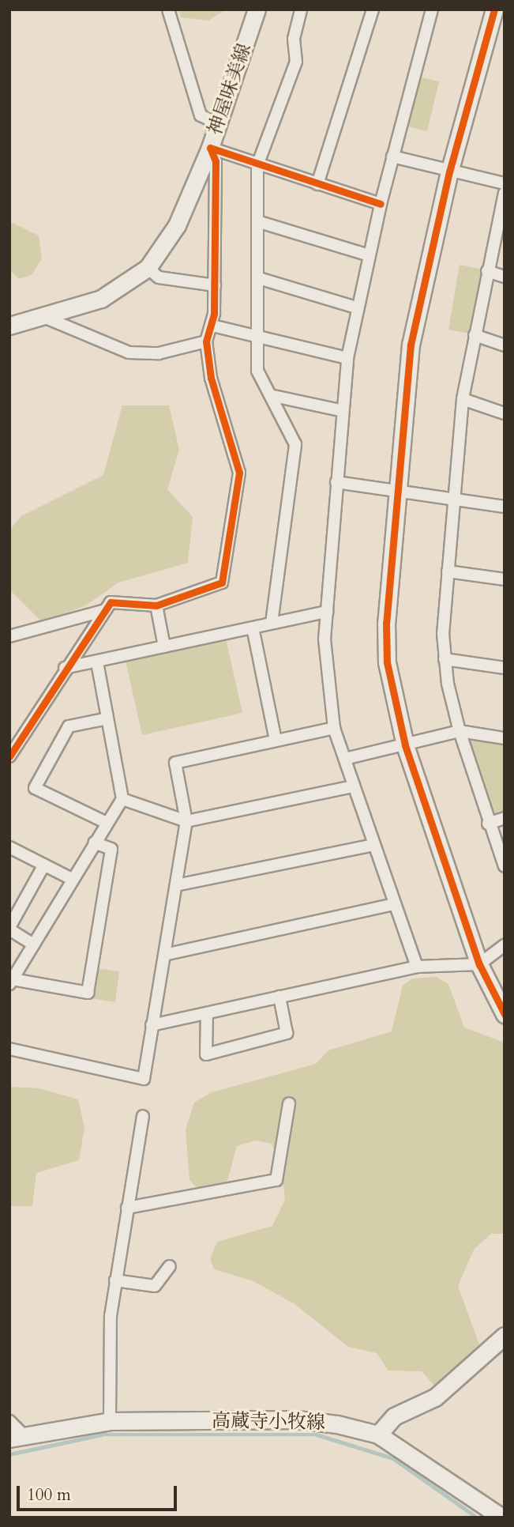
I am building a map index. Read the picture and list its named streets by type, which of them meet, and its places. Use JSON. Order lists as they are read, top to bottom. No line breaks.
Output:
{"streets":{"street":["神屋味美線","高蔵寺小牧線"]},"scale_bar":"100 m"}
